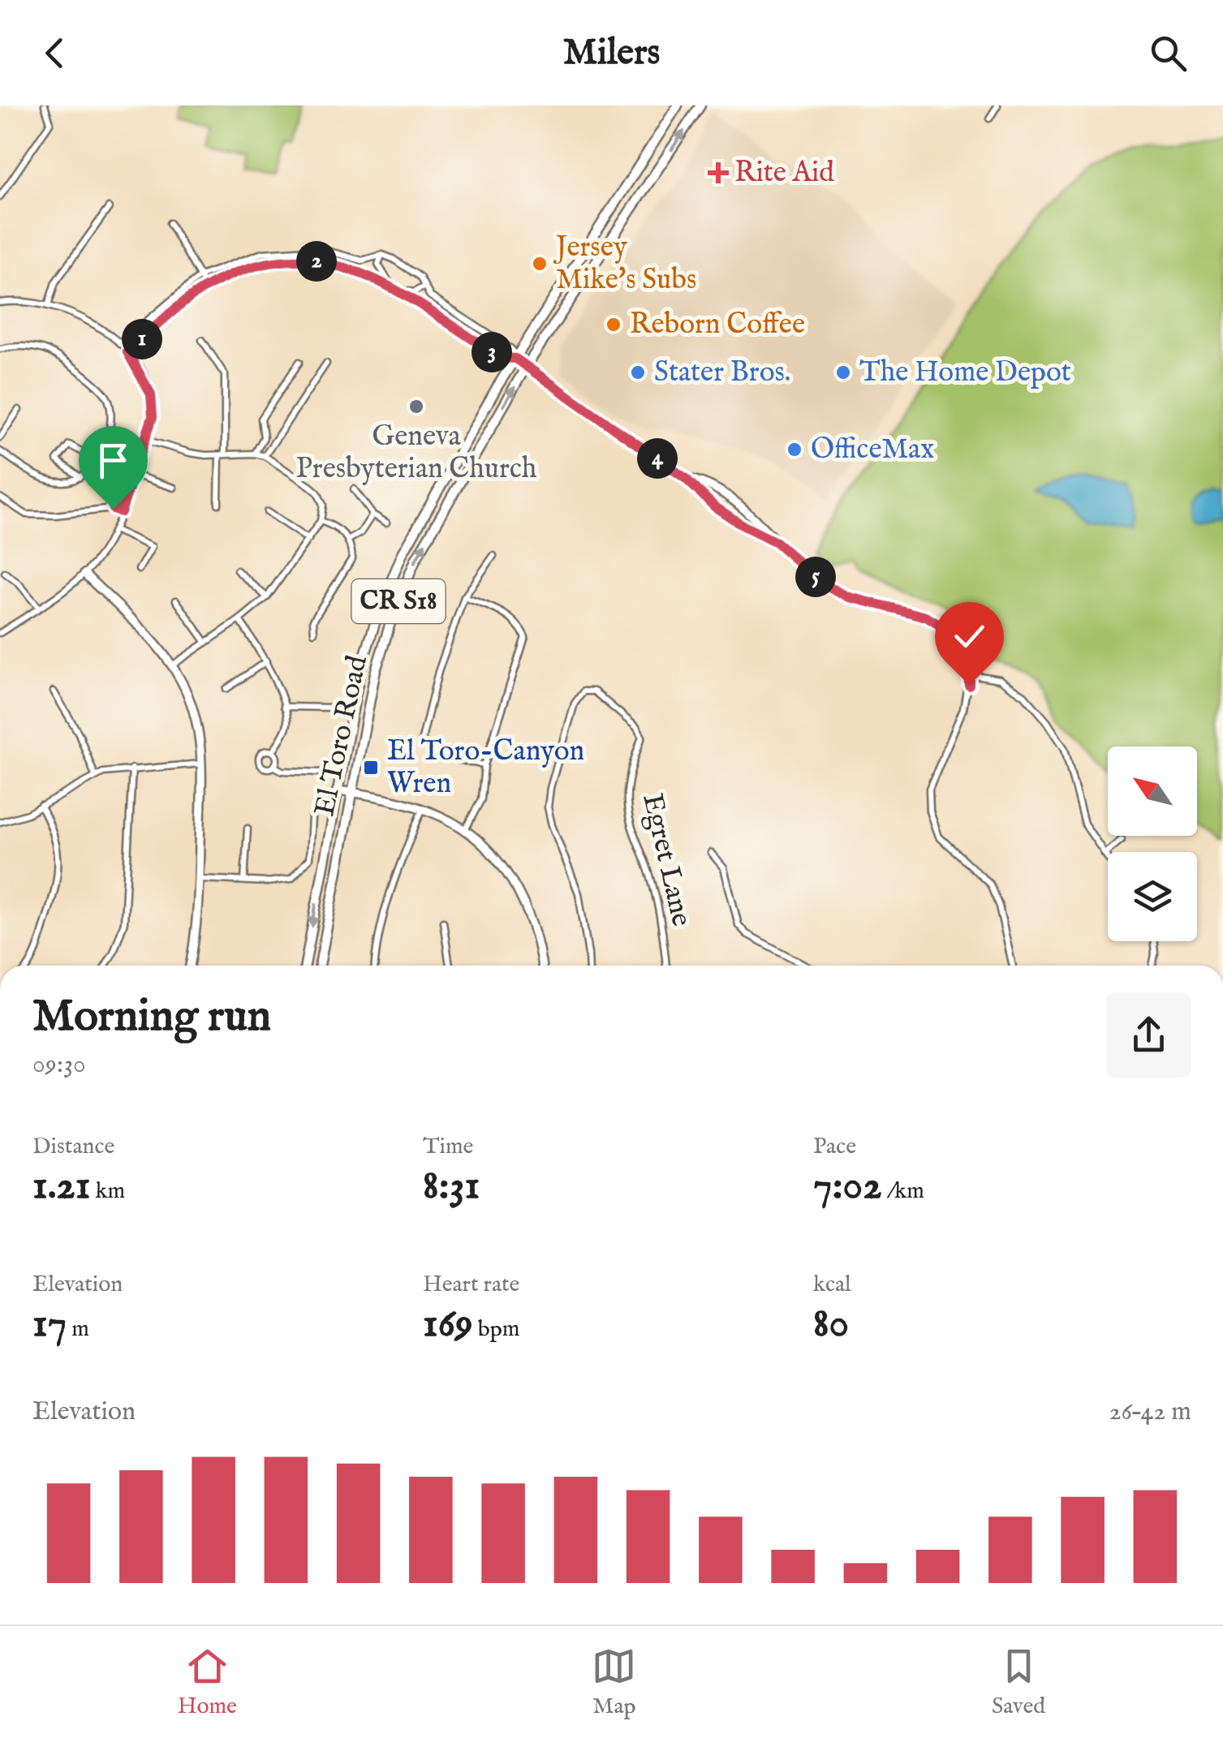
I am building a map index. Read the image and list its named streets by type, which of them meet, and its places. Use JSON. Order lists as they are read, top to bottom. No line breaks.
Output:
{"streets":{"main road":["CR S18","El Toro Road"],"street":["Egret Lane"]},"places":{"health":["Rite Aid"],"other":["Jersey Mike's Subs","Reborn Coffee","Stater Bros.","The Home Depot","Geneva Presbyterian Church","OfficeMax"],"transit":["El Toro-Canyon Wren"]},"north":"top left","page":{"header":"Milers","pins":["2","1","3","4","5"],"heading":["Morning run","09:30"],"stats":[["Distance","1.21 km"],["Time","8:31"],["Pace","7:02 /km"],["Elevation","17 m"],["Heart rate","169 bpm"],["kcal","80"]],"chart":["Elevation","26–42 m"],"tabs":["Home","Map","Saved"]}}
